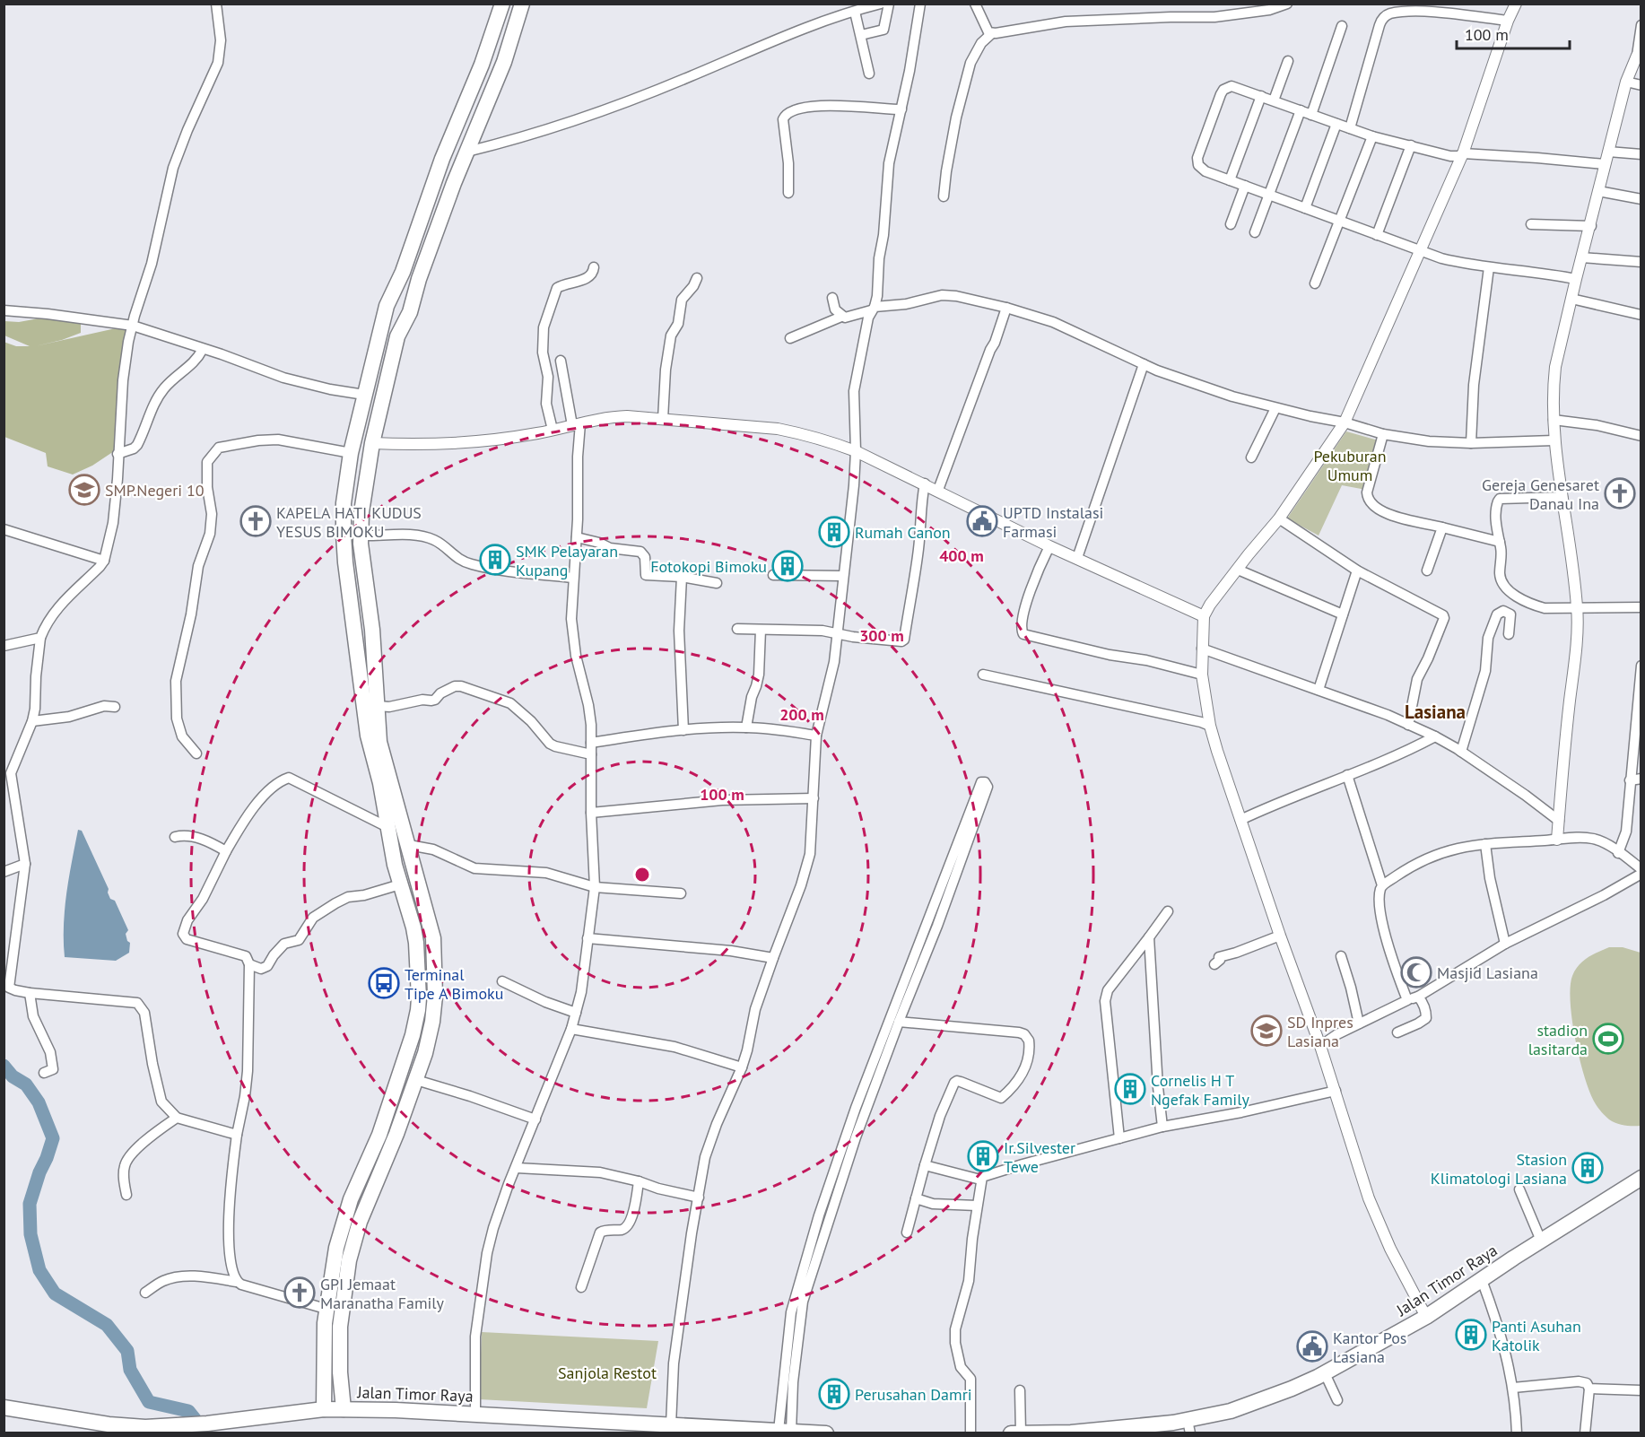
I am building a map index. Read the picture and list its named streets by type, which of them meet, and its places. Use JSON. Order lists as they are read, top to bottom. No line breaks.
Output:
{"streets":{"highway":["Jalan Timor Raya"]},"districts":["Lasiana"],"parks":["Pekuburan Umum","Sanjola Restot"],"places":{"school or university":["SMP.Negeri 10","SD Inpres Lasiana"],"church":["Gereja Genesaret Danau Ina","KAPELA HATI KUDUS YESUS BIMOKU","GPI Jemaat Maranatha Family"],"public building":["UPTD Instalasi Farmasi","Kantor Pos Lasiana"],"building":["Rumah Canon","SMK Pelayaran Kupang","Fotokopi Bimoku","Cornelis H T Ngefak Family","Ir.Silvester Tewe","Stasion Klimatologi Lasiana","Panti Asuhan Katolik","Perusahan Damri"],"mosque":["Masjid Lasiana"],"bus stop":["Terminal Tipe A Bimoku"],"sports":["stadion lasitarda"]},"scale_bar":"100 m","rings":["400 m","300 m","200 m","100 m"]}
